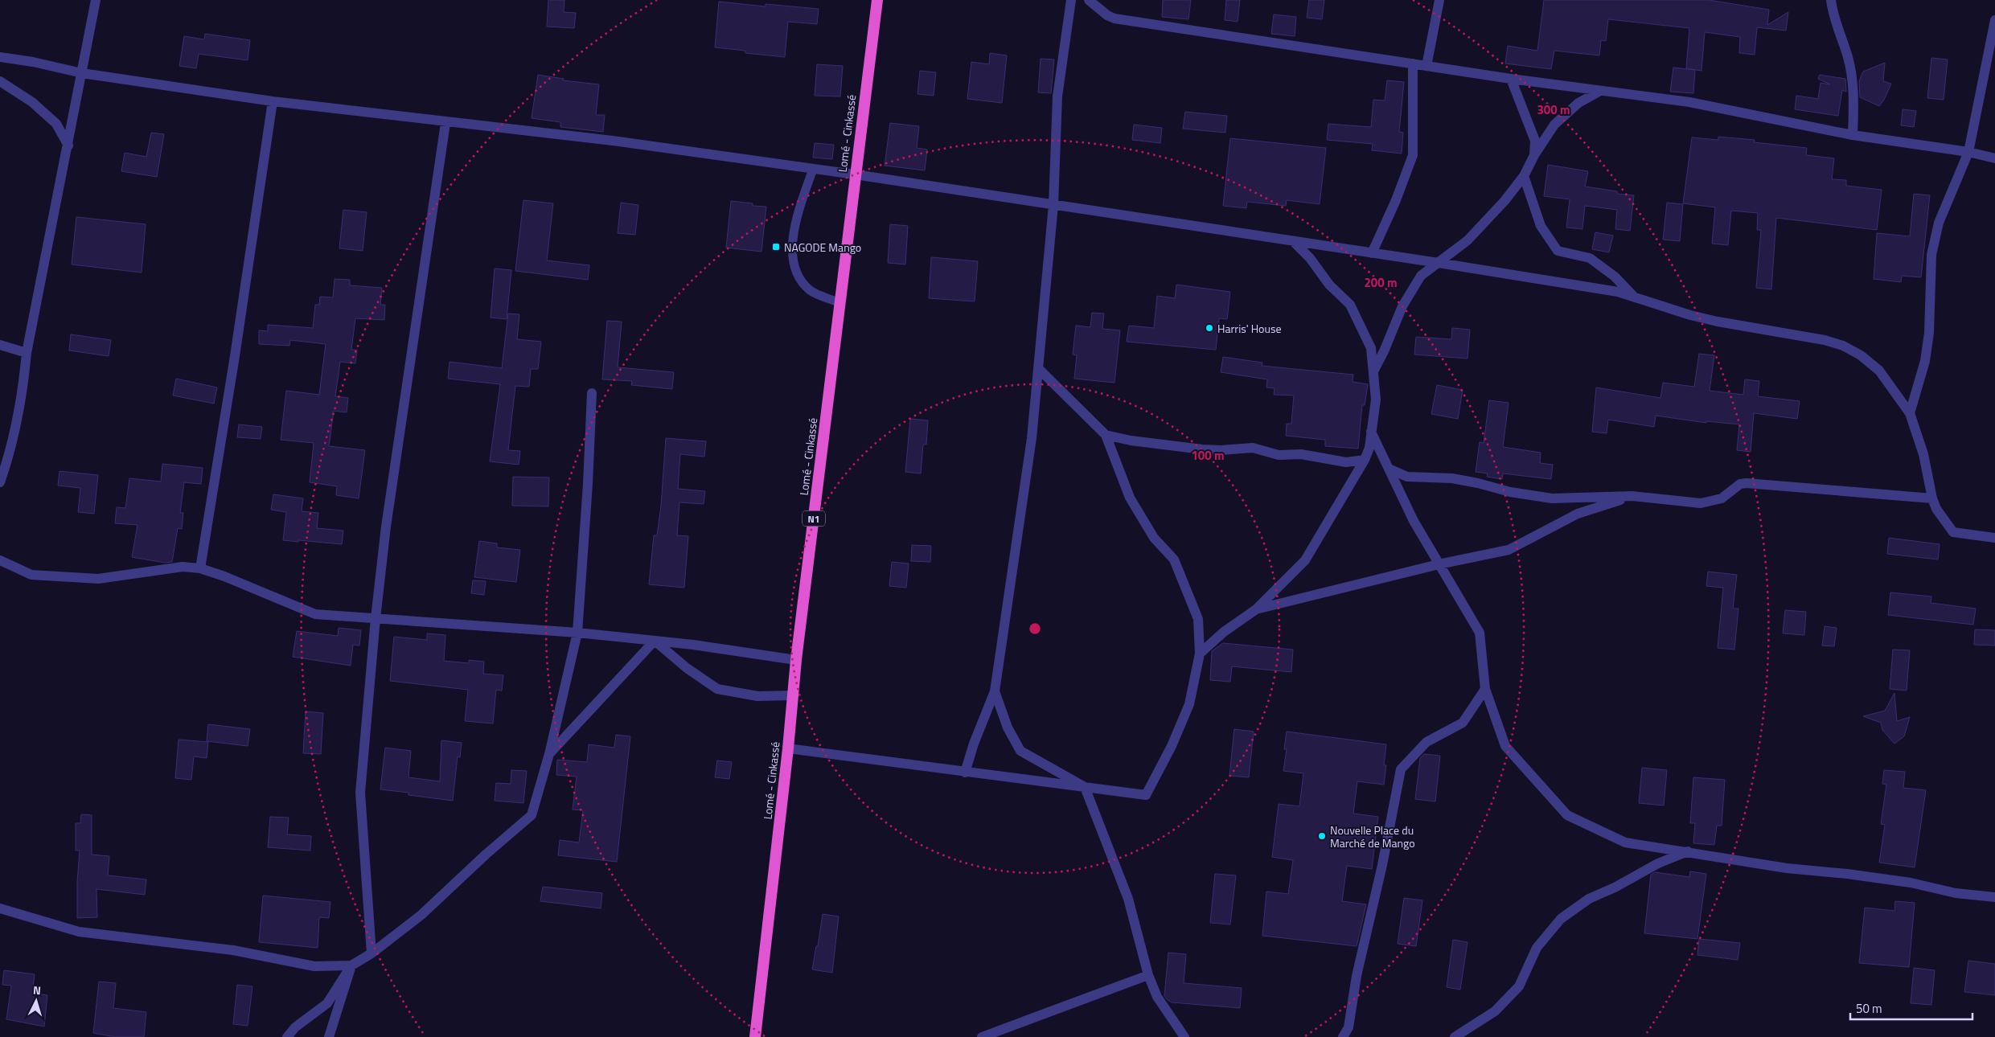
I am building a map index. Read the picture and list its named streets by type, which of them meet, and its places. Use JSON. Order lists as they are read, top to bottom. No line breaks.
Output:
{"streets":{"highway":["Lomé - Cinkassé","N1"]},"places":{"transit":["NAGODE Mango"],"other":["Harris' House","Nouvelle Place du Marché de Mango"]},"scale_bar":"50 m","north":"top","rings":["300 m","200 m","100 m"]}
